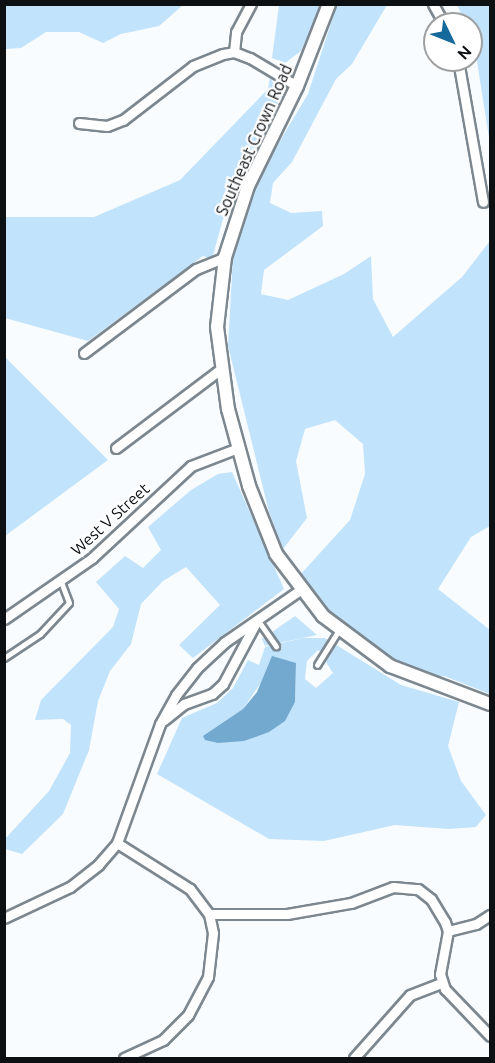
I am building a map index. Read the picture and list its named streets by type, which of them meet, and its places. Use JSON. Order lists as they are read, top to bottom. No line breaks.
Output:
{"streets":{"street":["Southeast Crown Road","West V Street"]},"crossings":[["Southeast Crown Road","West V Street"]],"north":"bottom right"}
